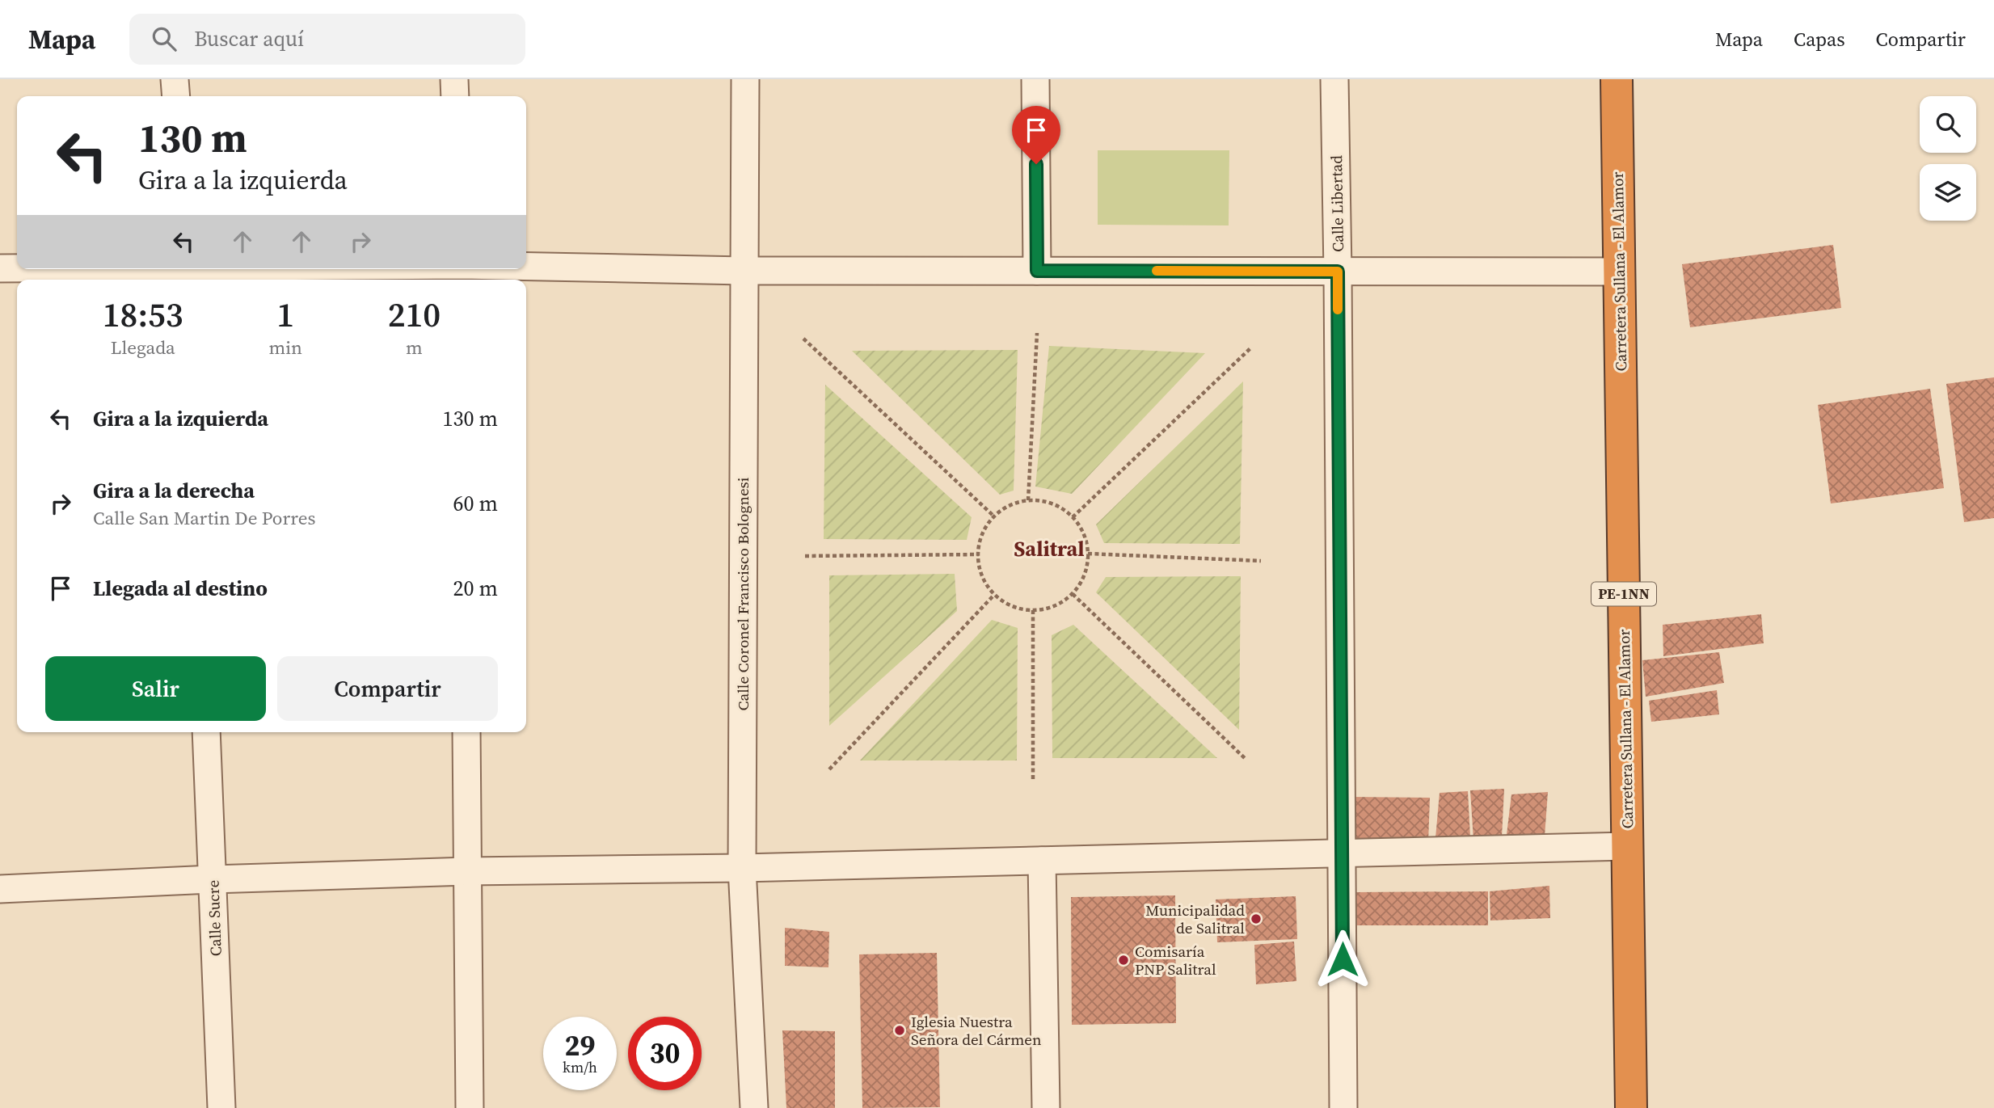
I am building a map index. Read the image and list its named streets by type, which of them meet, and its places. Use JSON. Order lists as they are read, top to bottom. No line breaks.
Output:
{"streets":{"highway":["Carretera Sullana - El Alamor","PE-1NN"],"street":["Calle Libertad","Calle Coronel Francisco Bolognesi","Calle Sucre"]},"districts":["Salitral"],"places":["Municipalidad de Salitral","Comisaría PNP Salitral","Iglesia Nuestra Señora del Cármen"],"page":{"header":"Mapa","search":"Buscar aquí","nav":["Mapa","Capas","Compartir"],"turn":["130 m","Gira a la izquierda"],"eta":["18:53","Llegada","1","min","210","m"],"list":[{"name":"Gira a la izquierda","value":"130 m"},{"name":"Gira a la derecha","note":"Calle San Martin De Porres","value":"60 m"},{"name":"Llegada al destino","value":"20 m"}],"buttons":["Salir","Compartir"],"speed":"29 km/h","limit":"30"}}
